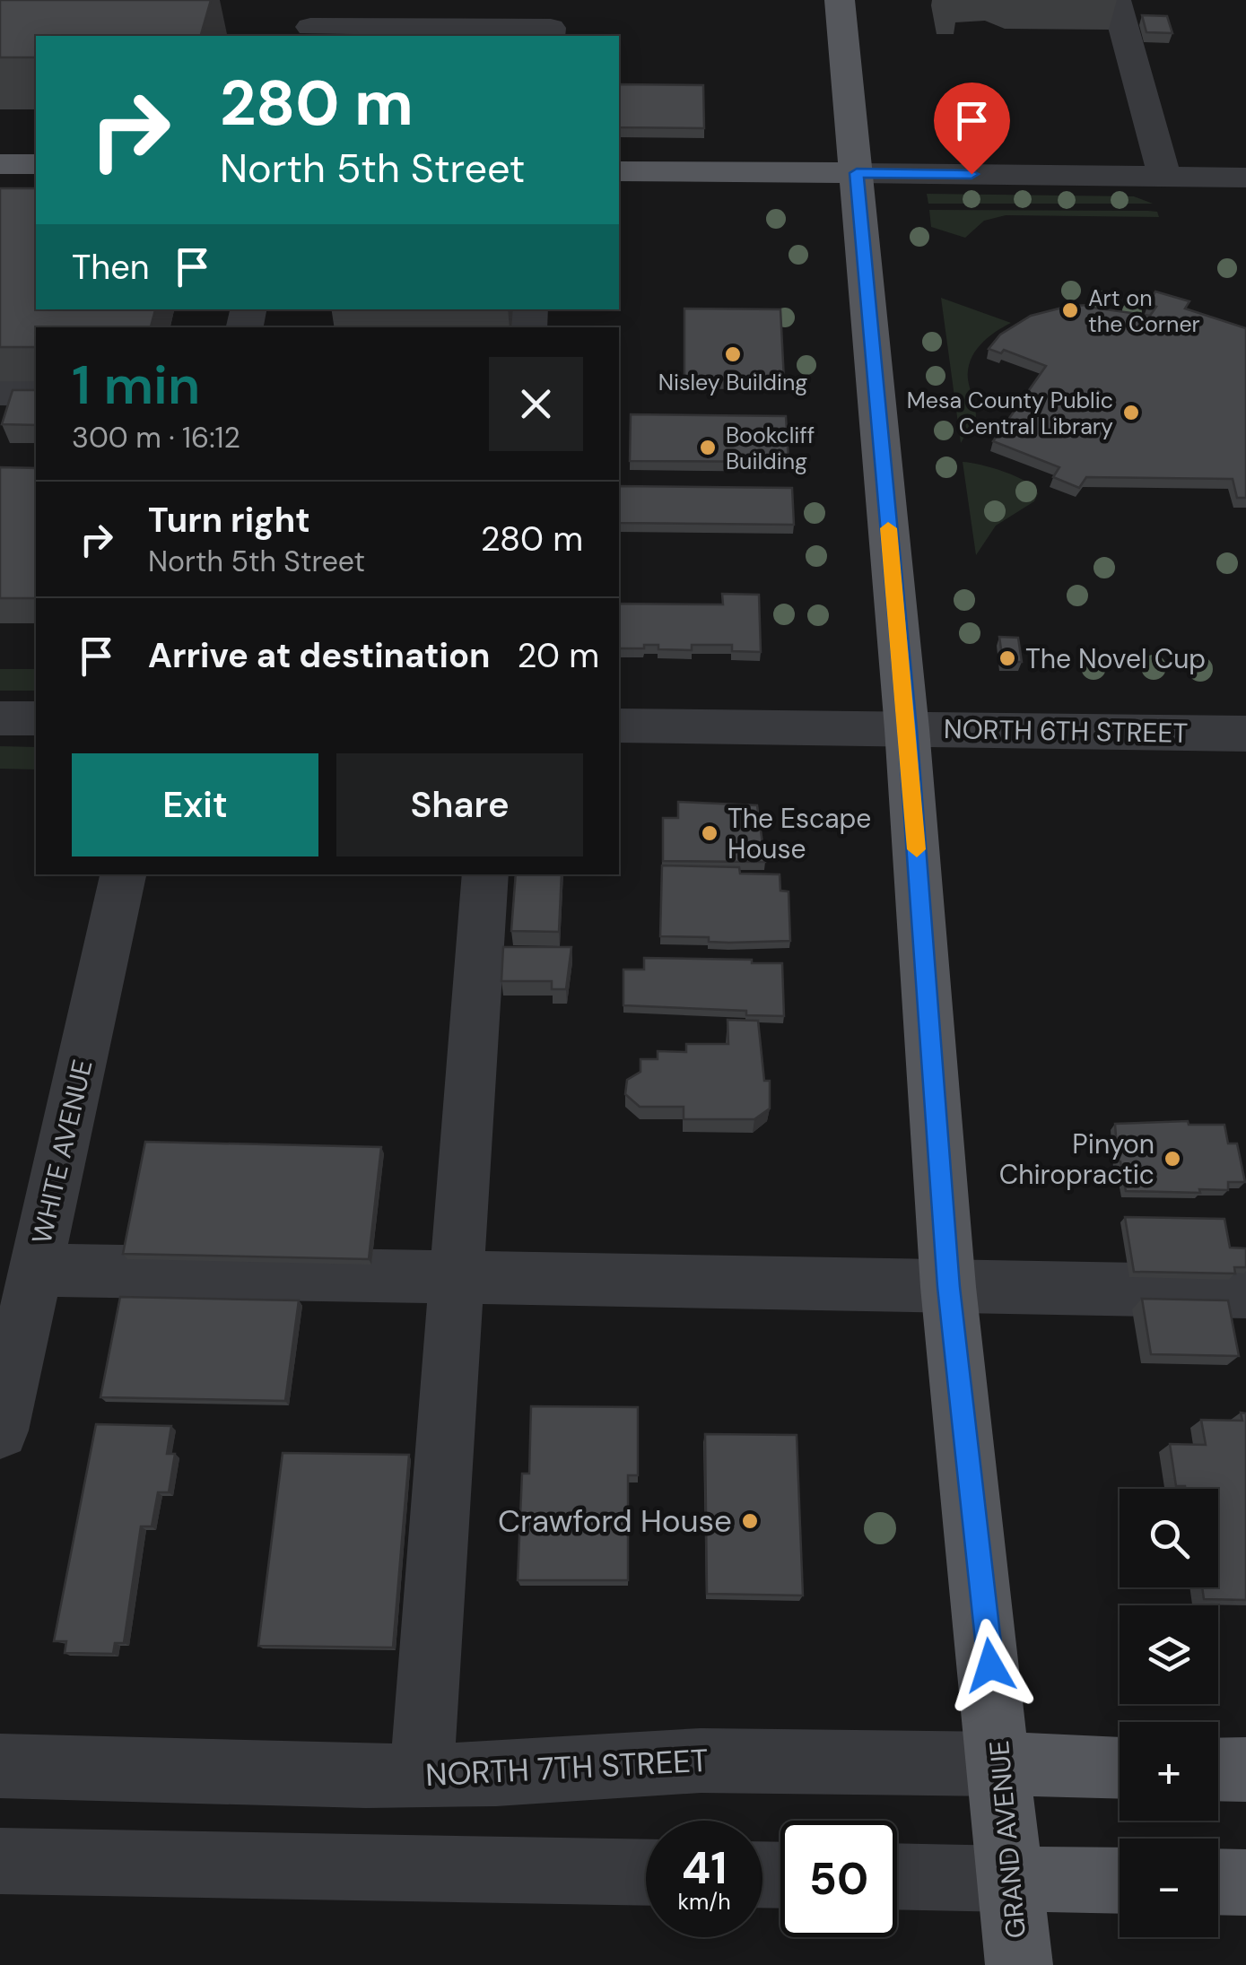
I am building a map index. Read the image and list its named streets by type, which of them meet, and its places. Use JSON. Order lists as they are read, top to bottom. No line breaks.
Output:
{"streets":{"main road":["NORTH 7TH STREET","GRAND AVENUE"],"street":["NORTH 6TH STREET","WHITE AVENUE"]},"crossings":[["NORTH 6TH STREET","GRAND AVENUE"],["NORTH 7TH STREET","GRAND AVENUE"]],"places":["Art on the Corner","Nisley Building","Mesa County Public Central Library","Bookcliff Building","The Novel Cup","The Escape House","Pinyon Chiropractic","Crawford House"],"page":{"turn":["280 m","North 5th Street"],"then":"Then","heading":["1 min","300 m · 16:12"],"list":[{"name":"Turn right","note":"North 5th Street","value":"280 m"},{"name":"Arrive at destination","value":"20 m"}],"buttons":["Exit","Share"],"map_buttons":["+","−"],"speed":"41 km/h","limit":"50"}}
